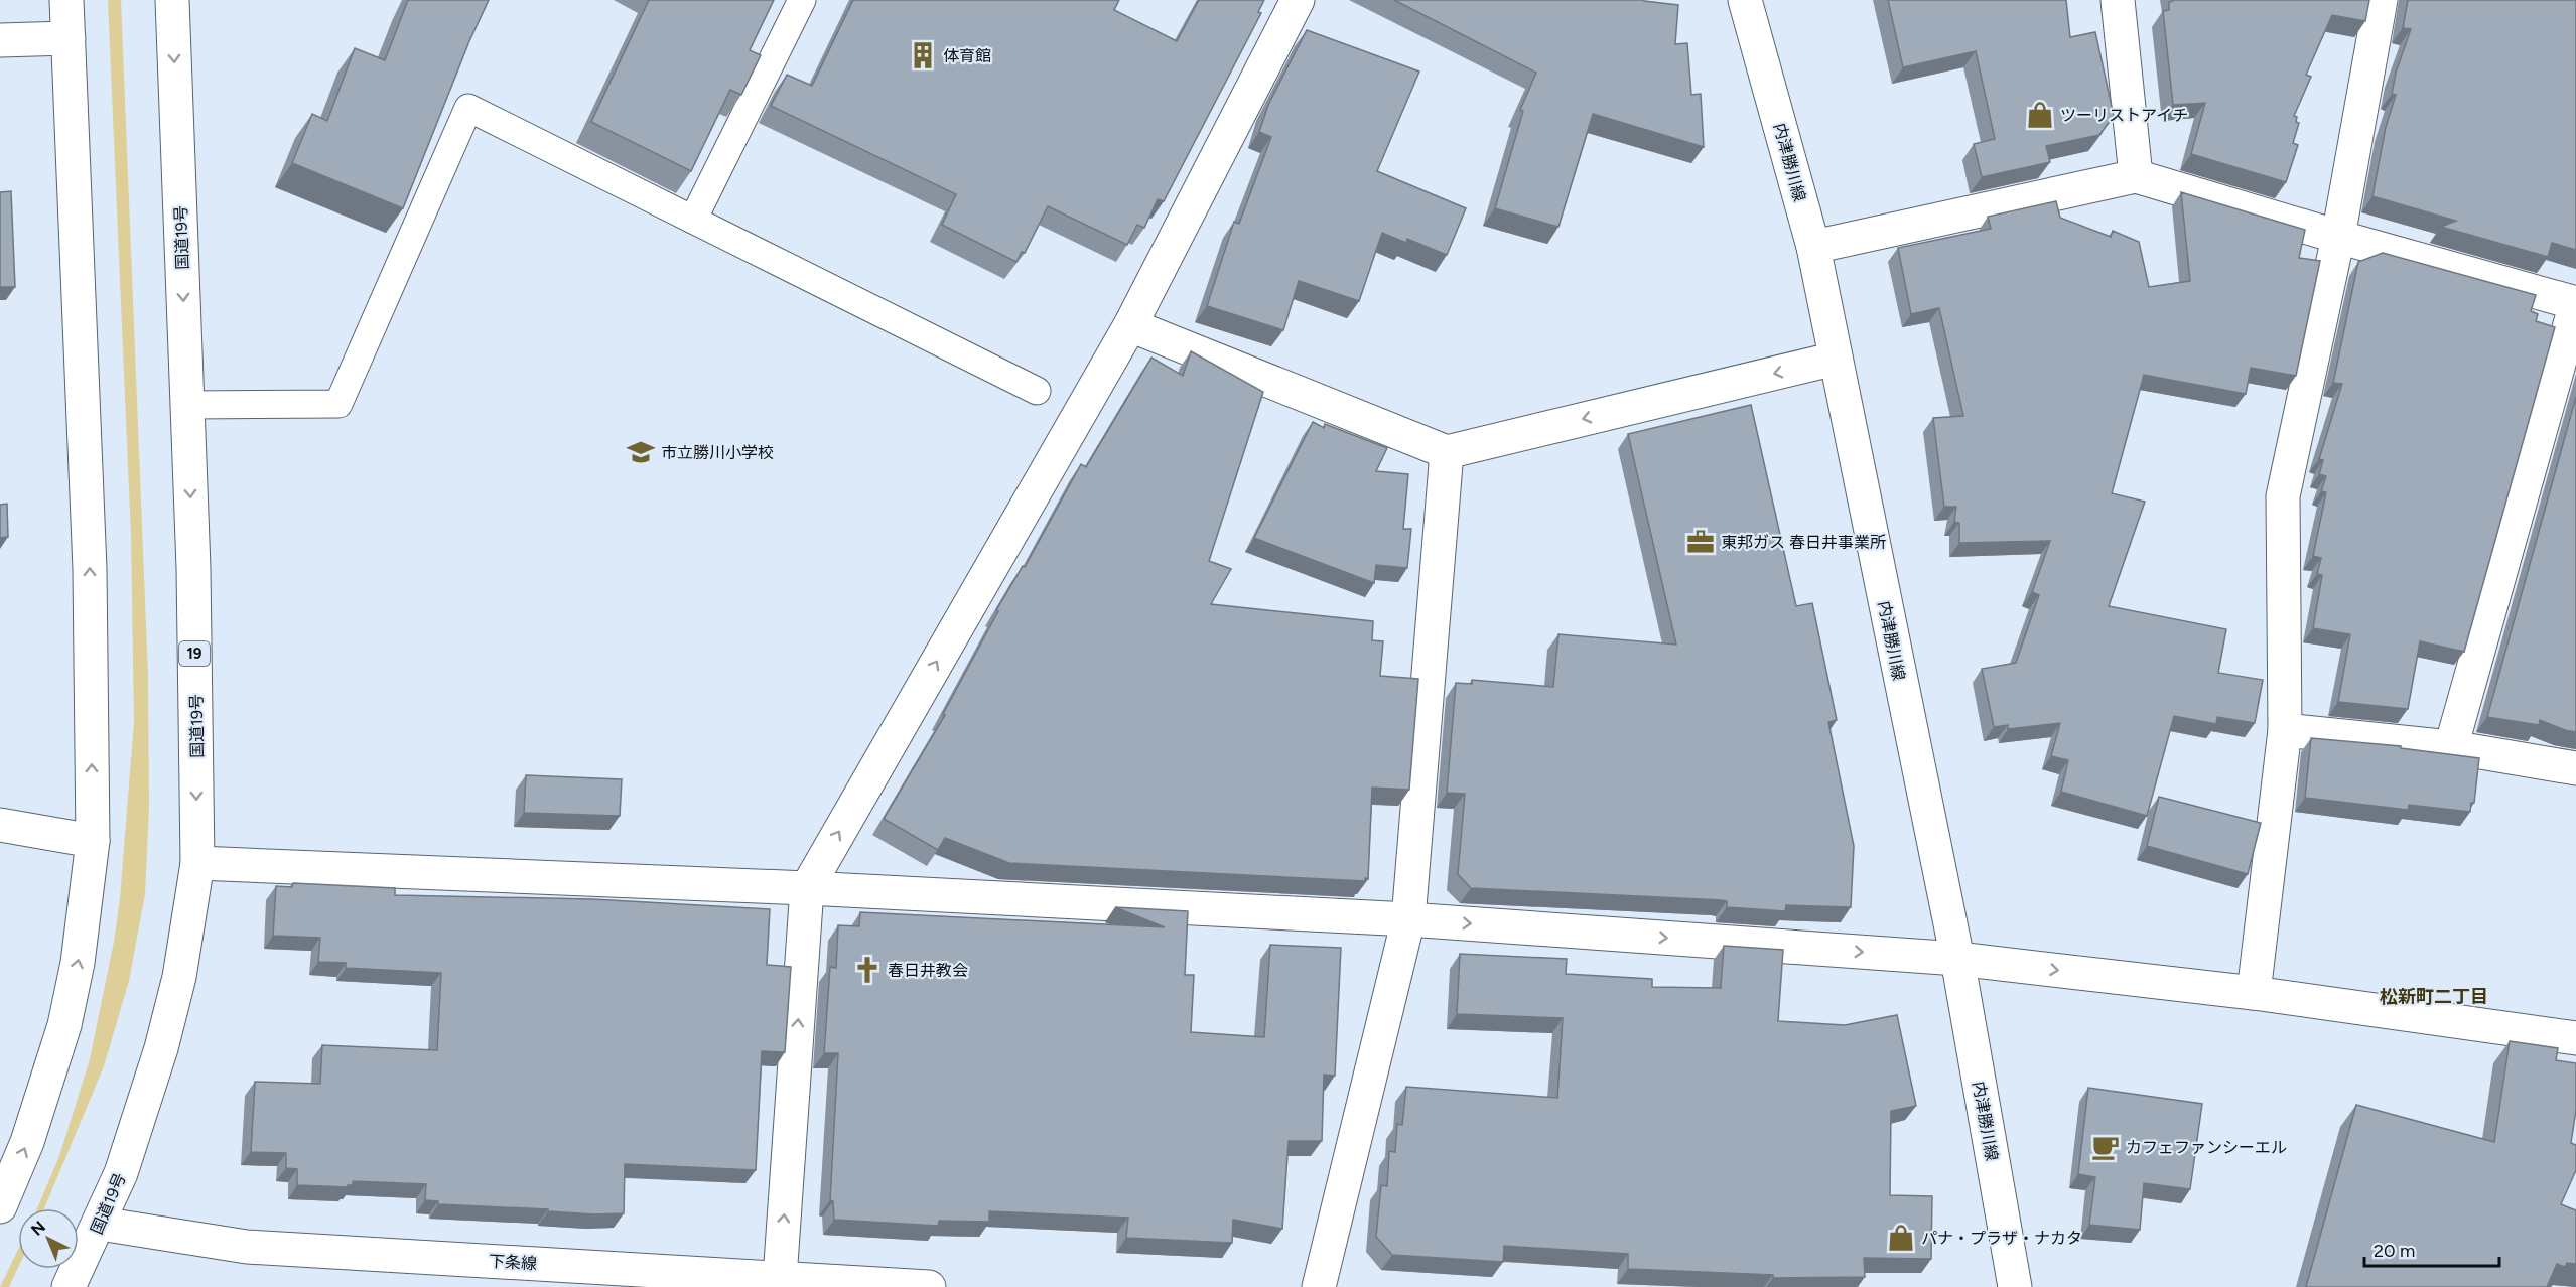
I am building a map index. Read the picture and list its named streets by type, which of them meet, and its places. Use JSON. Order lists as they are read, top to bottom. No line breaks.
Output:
{"streets":{"main road":["内津勝川線","国道19号","19","下条線"]},"crossings":[["国道19号","下条線"]],"districts":["松新町二丁目"],"places":{"building":["体育館"],"shop":["ツーリストアイチ","パナ・プラザ・ナカタ"],"school or university":["市立勝川小学校"],"office":["東邦ガス 春日井事業所"],"church":["春日井教会"],"cafe":["カフェファンシーエル"]},"scale_bar":"20 m","north":"top left"}
